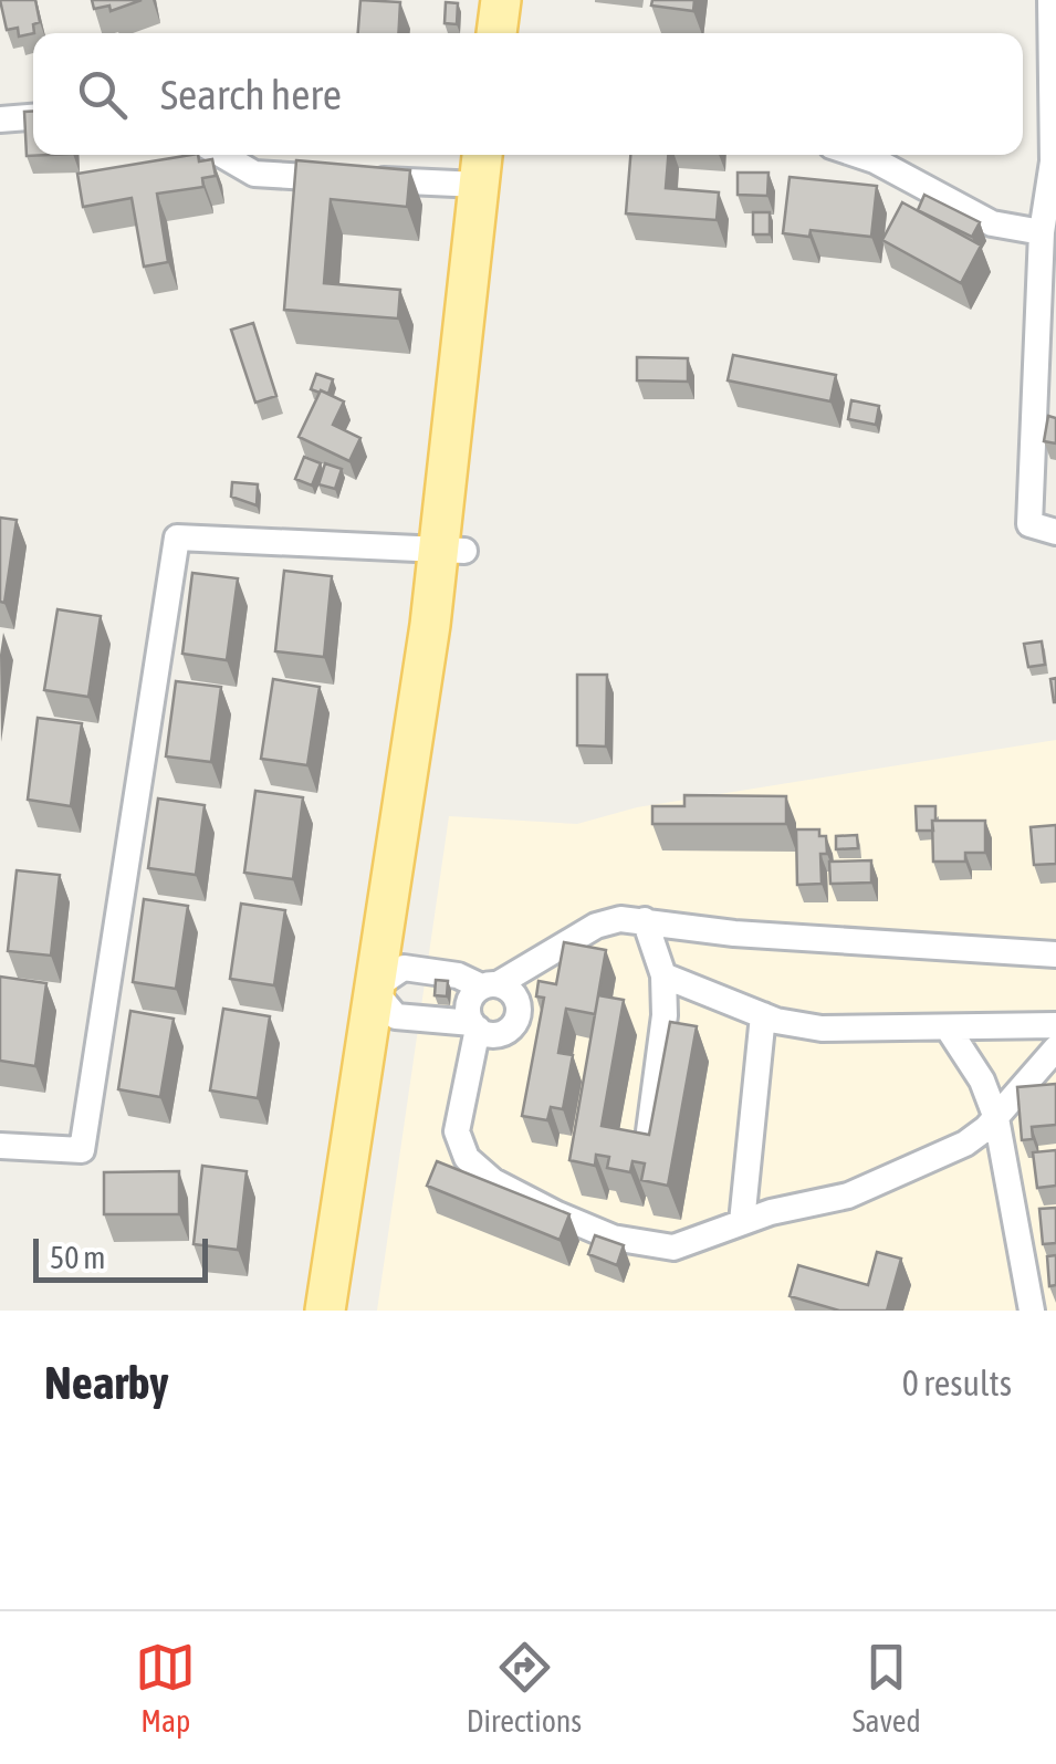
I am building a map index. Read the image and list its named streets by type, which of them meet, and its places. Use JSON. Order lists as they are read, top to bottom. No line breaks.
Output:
{"scale_bar":"50 m","page":{"search":"Search here","scale":"50 m","heading":["Nearby","0 results"],"nav":["Map","Directions","Saved"]}}
